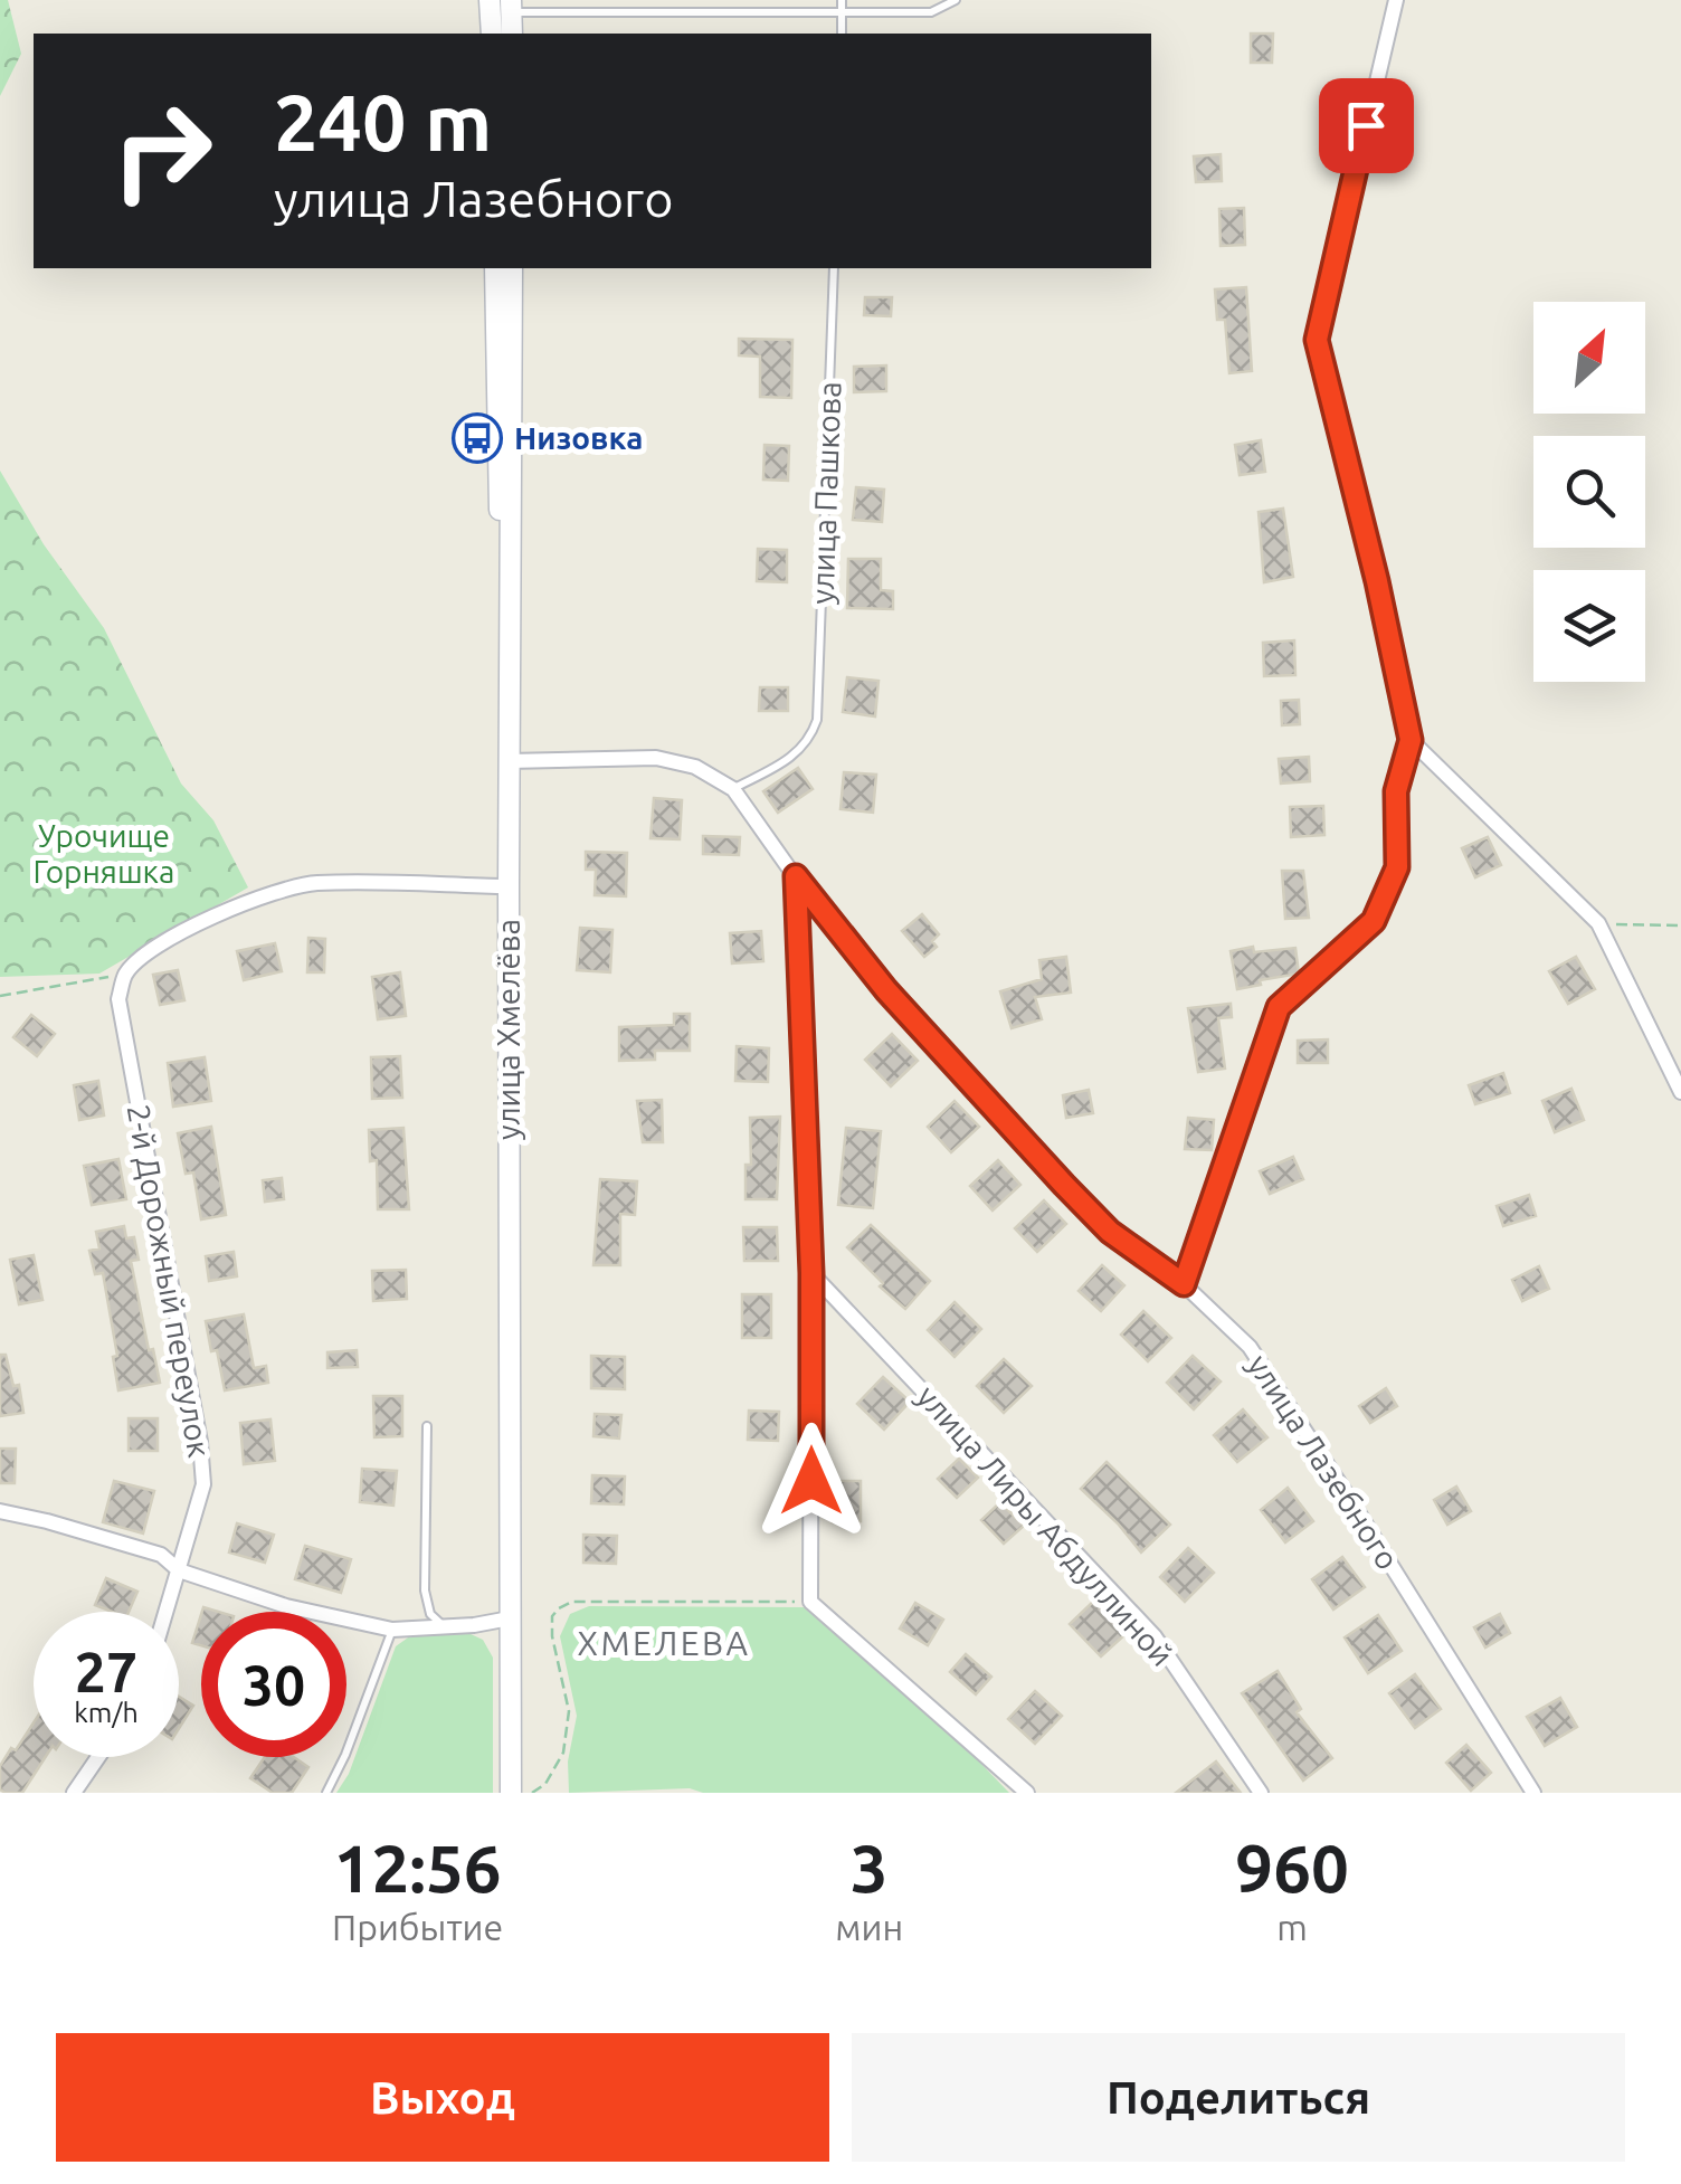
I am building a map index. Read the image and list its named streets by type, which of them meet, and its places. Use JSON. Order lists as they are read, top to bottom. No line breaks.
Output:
{"streets":{"main road":["улица Хмелёва"],"street":["2-й Дорожный переулок","улица Лазебного","улица Лиры Абдуллиной"],"lane":["улица Пашкова"]},"crossings":[["улица Пашкова","улица Лазебного"],["улица Хмелёва","улица Лазебного"]],"districts":["ХМЕЛЕВА"],"parks":["Урочище Горняшка"],"places":{"bus stop":["Низовка"]},"north":"top right","page":{"turn":["240 m","улица Лазебного"],"speed":"27 km/h","limit":"30","eta":["12:56","Прибытие","3","мин","960","m"],"buttons":["Выход","Поделиться"]}}
